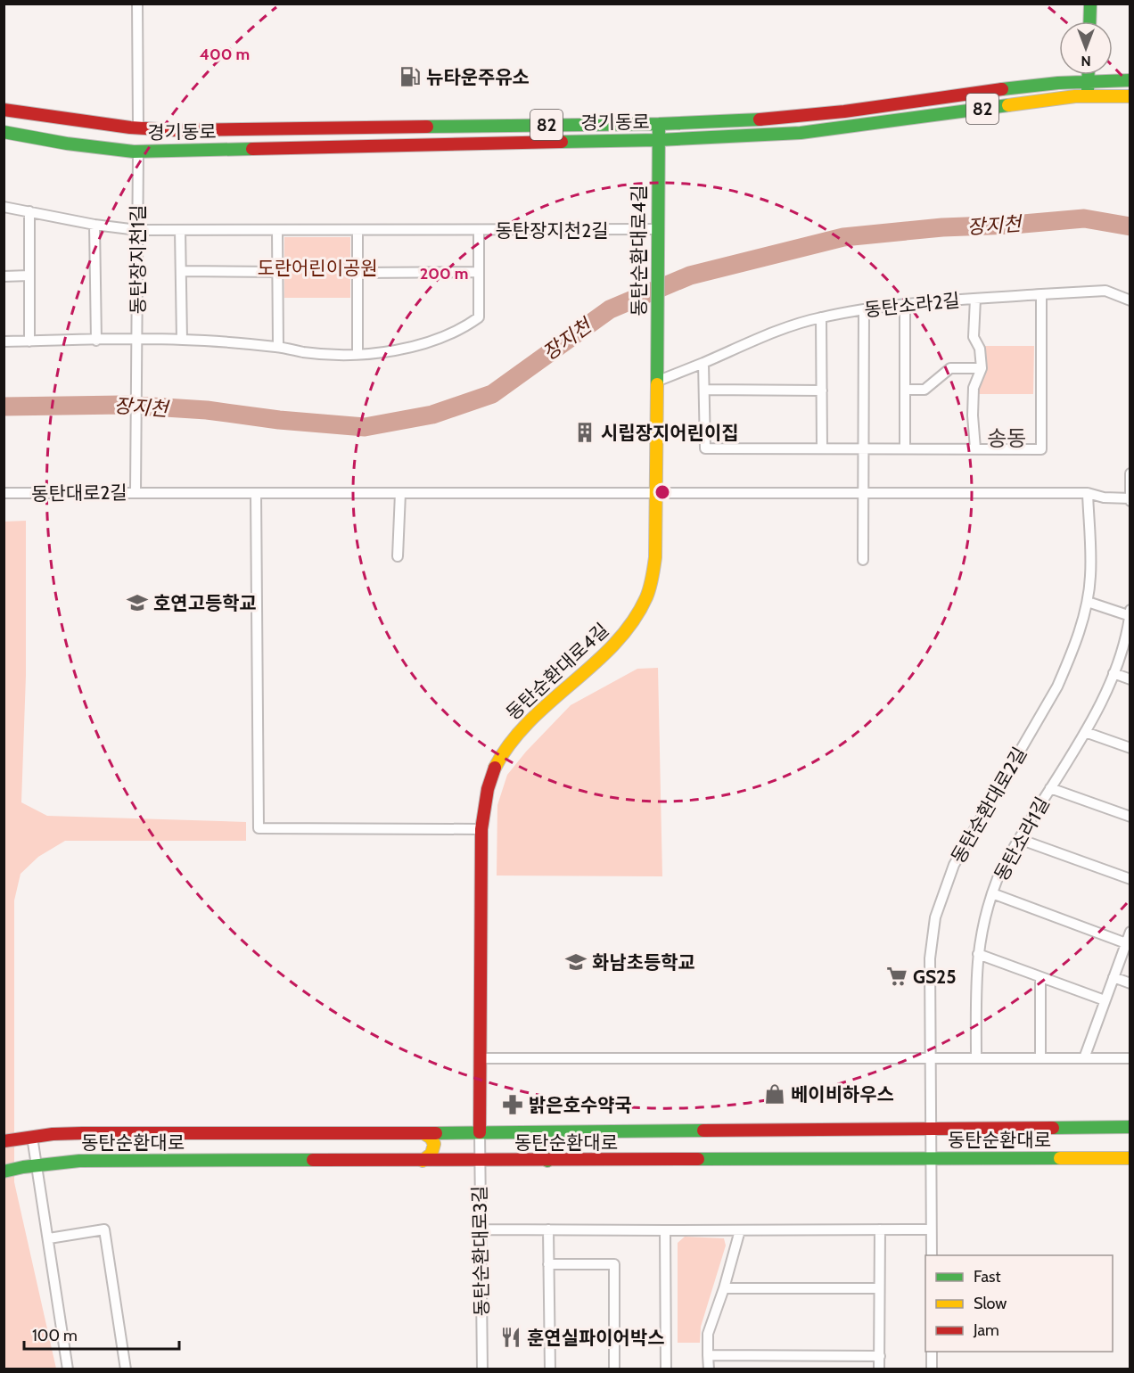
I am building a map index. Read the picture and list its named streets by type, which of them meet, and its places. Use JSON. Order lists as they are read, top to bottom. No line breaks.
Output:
{"streets":{"main road":["82","경기동로","동탄순환대로4길","동탄순환대로"],"street":["동탄장지천2길","동탄장지천1길","동탄소라2길","동탄대로2길","동탄순환대로2길","동탄소라1길","동탄순환대로3길"]},"crossings":[["경기동로","동탄순환대로4길"],["경기동로","동탄장지천1길"],["동탄장지천2길","동탄순환대로4길"],["동탄장지천2길","동탄장지천1길"],["동탄순환대로4길","동탄소라2길"],["동탄순환대로4길","동탄순환대로"],["동탄순환대로4길","동탄순환대로3길"],["동탄장지천1길","동탄대로2길"],["동탄순환대로2길","동탄순환대로"],["동탄순환대로","동탄순환대로3길"]],"districts":["송동"],"water":["장지천"],"parks":["도란어린이공원"],"places":{"fuel station":["뉴타운주유소"],"building":["시립장지어린이집"],"school or university":["호연고등학교","화남초등학교"],"supermarket":["GS25"],"shop":["베이비하우스"],"pharmacy":["밝은호수약국"],"restaurant":["훈연실파이어박스"]},"legend":["Fast","Slow","Jam"],"scale_bar":"100 m","north":"bottom","rings":["400 m","200 m"]}
